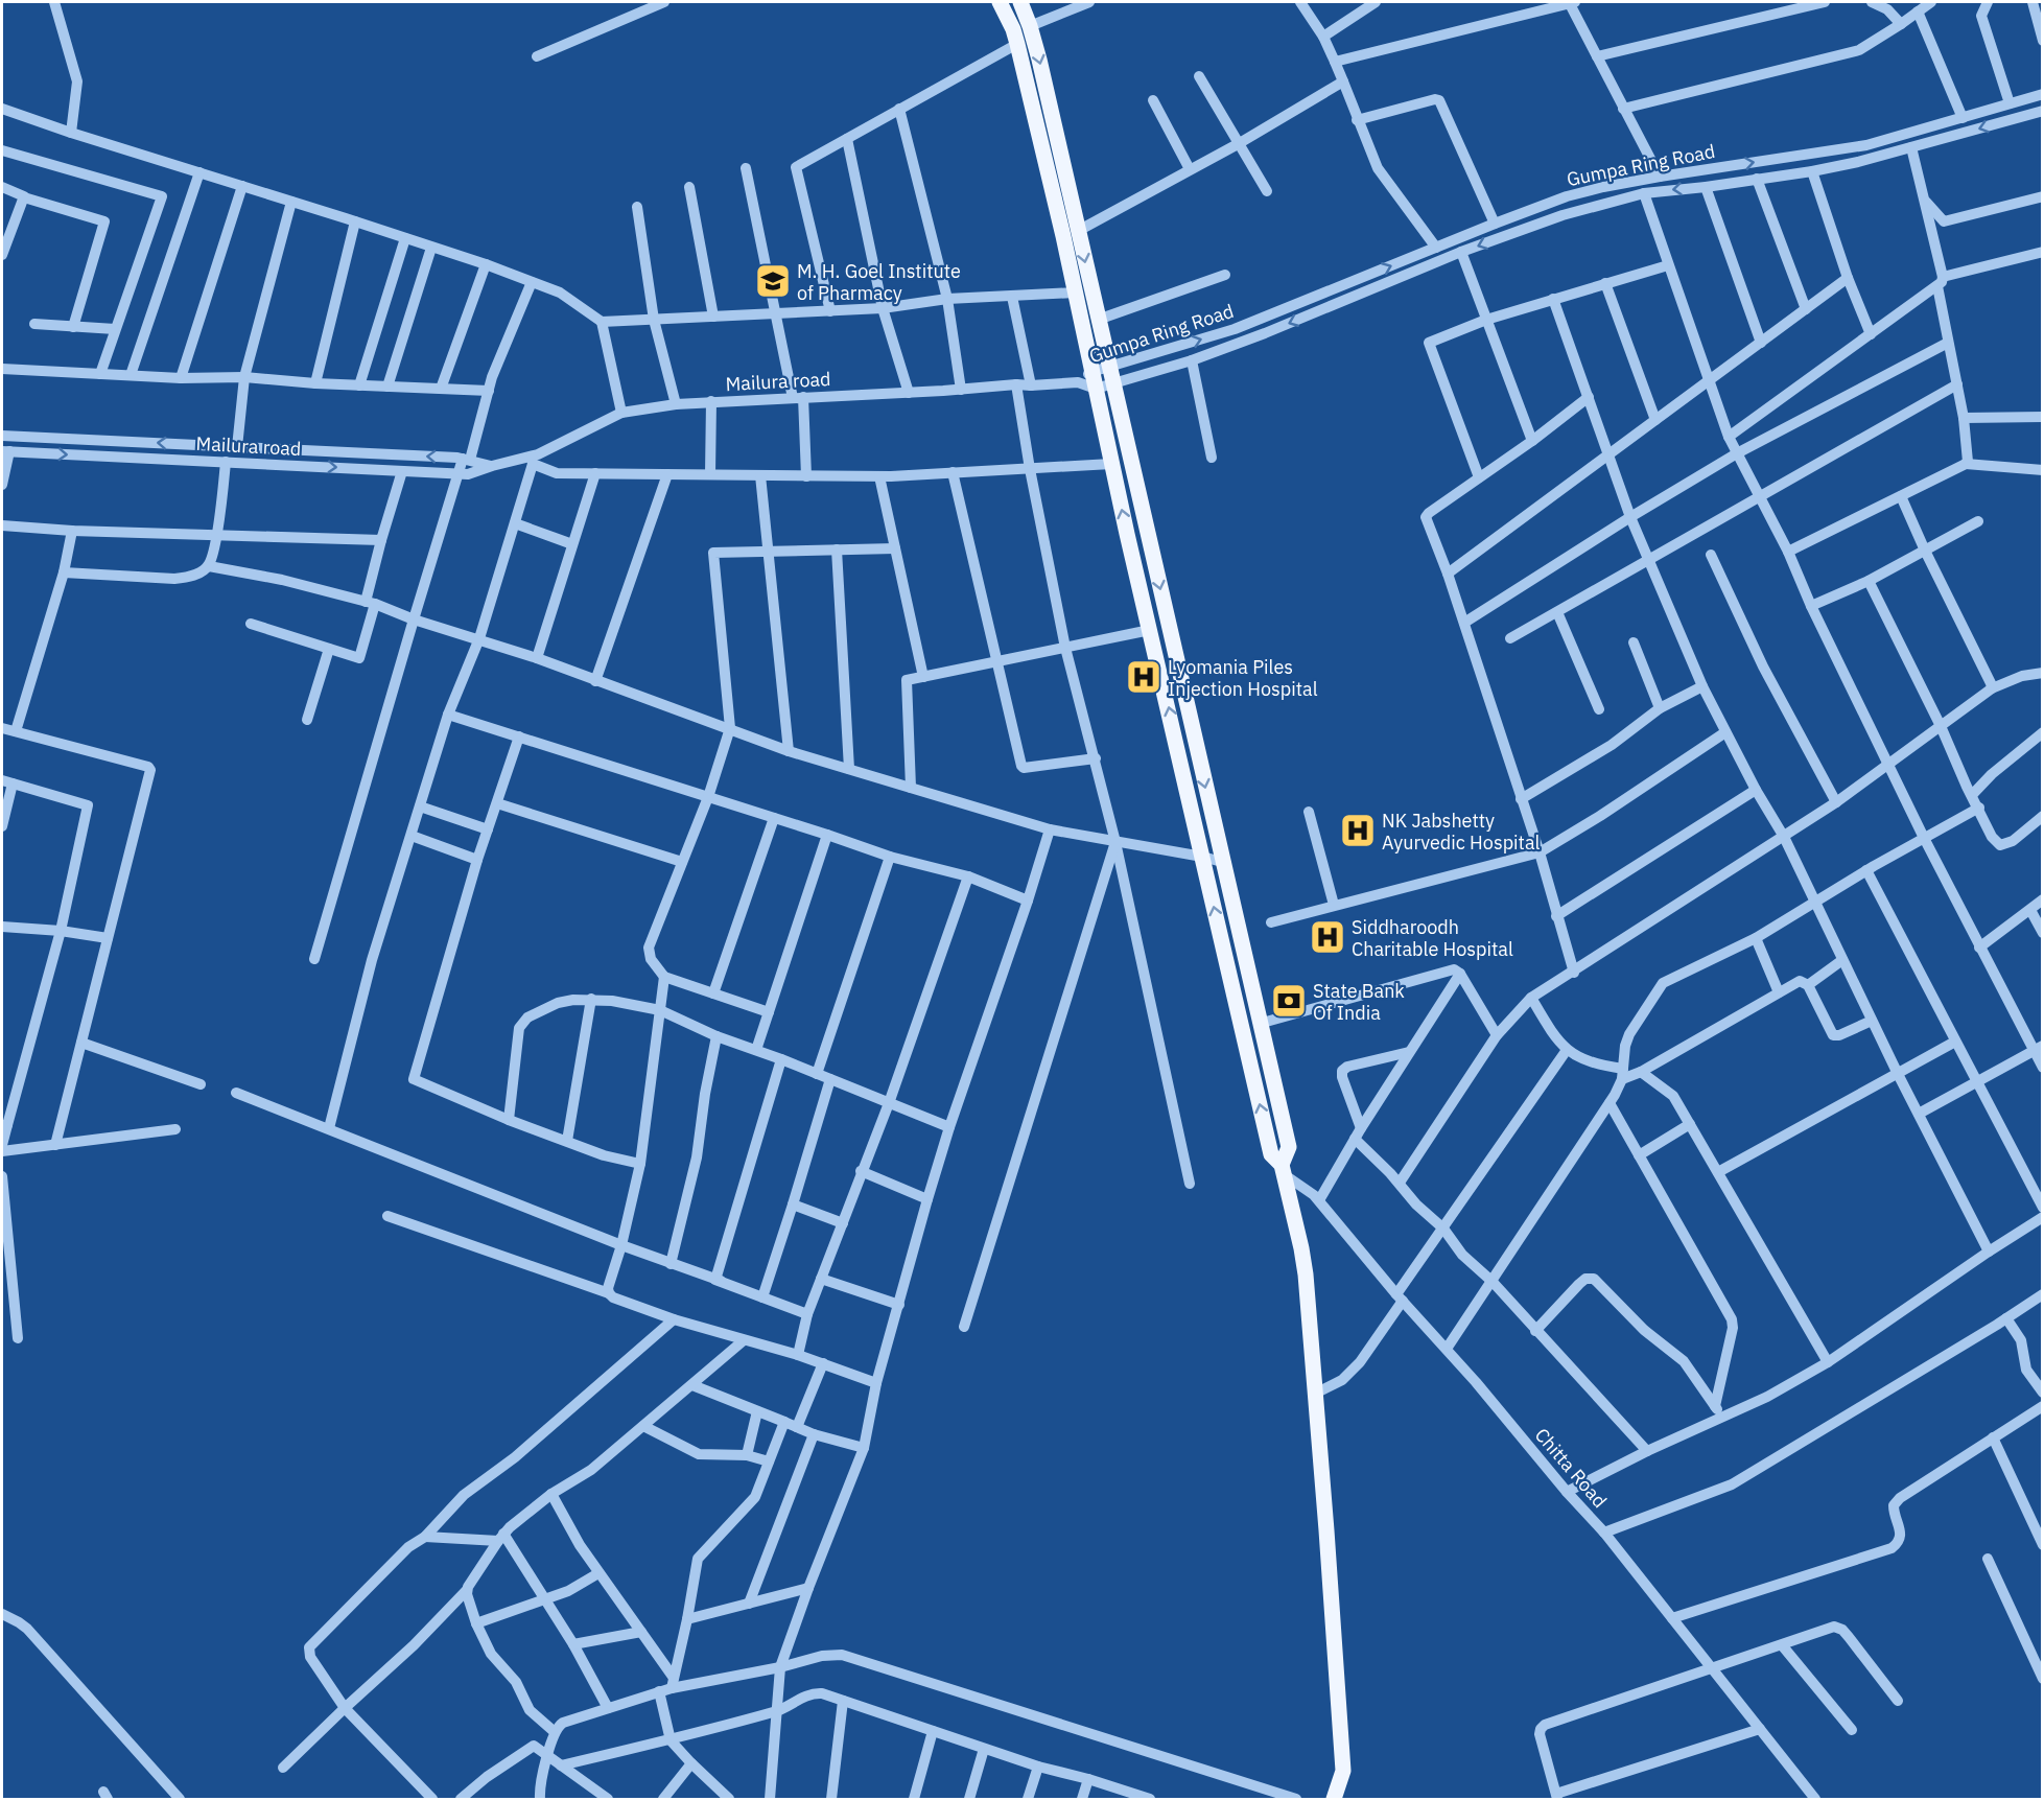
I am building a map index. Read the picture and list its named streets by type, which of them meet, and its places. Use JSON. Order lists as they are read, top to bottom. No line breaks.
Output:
{"streets":{"street":["Gumpa Ring Road","Mailura road","Chitta Road"]},"crossings":[["Gumpa Ring Road","Mailura road"]],"places":{"school or university":["M. H. Goel Institute of Pharmacy"],"hospital":["Lyomania Piles Injection Hospital","NK Jabshetty Ayurvedic Hospital","Siddharoodh Charitable Hospital"],"bank":["State Bank Of India"]}}
